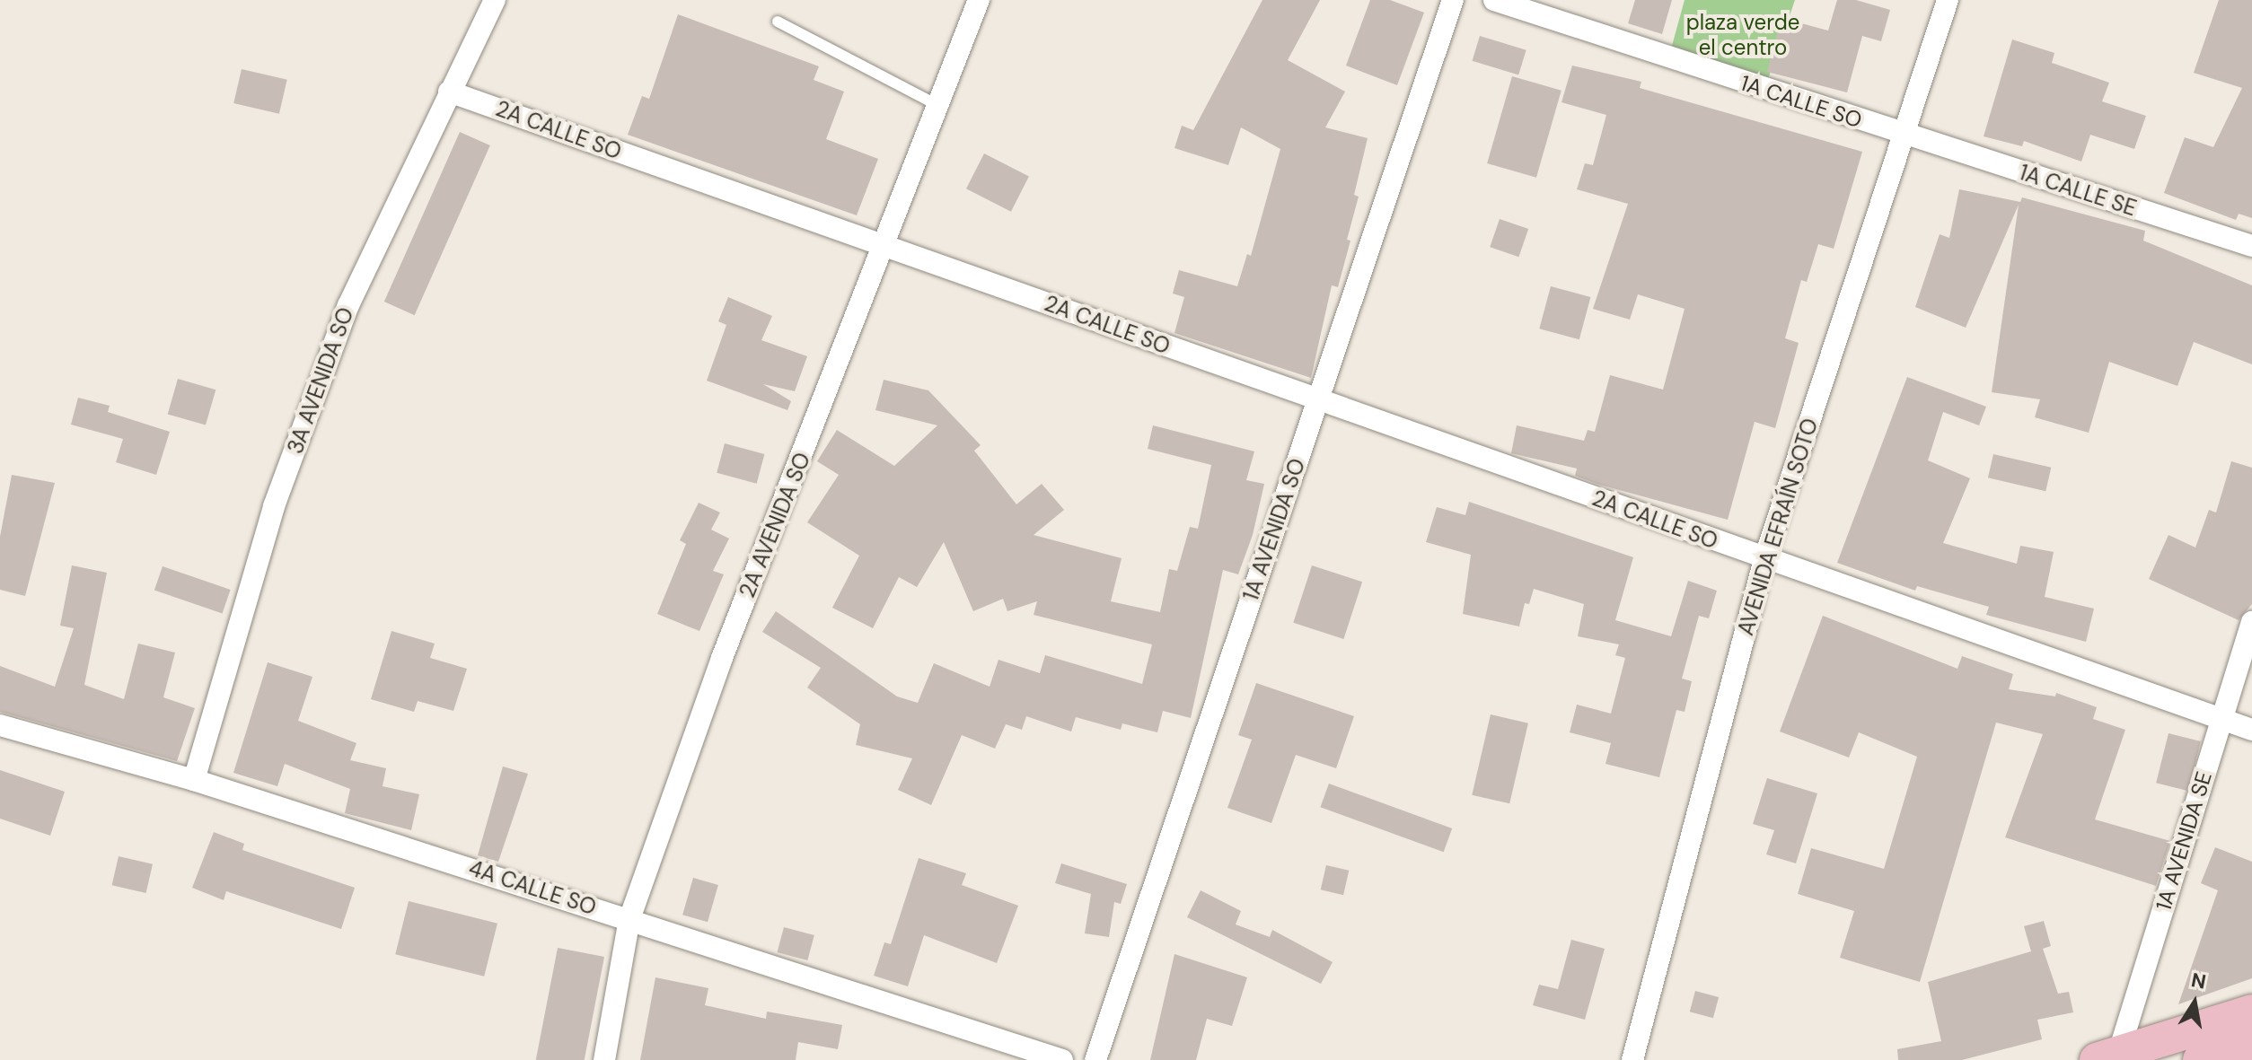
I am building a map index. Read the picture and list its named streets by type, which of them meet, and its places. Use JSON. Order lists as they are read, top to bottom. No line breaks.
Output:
{"streets":{"street":["1A CALLE SO","2A CALLE SO","1A CALLE SE","3A AVENIDA SO","2A AVENIDA SO","AVENIDA EFRAÍN SOTO","1A AVENIDA SO","1A AVENIDA SE","4A CALLE SO"]},"crossings":[["1A CALLE SO","1A CALLE SE"],["1A CALLE SO","AVENIDA EFRAÍN SOTO"],["2A CALLE SO","3A AVENIDA SO"],["2A CALLE SO","2A AVENIDA SO"],["2A CALLE SO","AVENIDA EFRAÍN SOTO"],["2A CALLE SO","1A AVENIDA SO"],["2A CALLE SO","1A AVENIDA SE"],["1A CALLE SE","AVENIDA EFRAÍN SOTO"],["3A AVENIDA SO","4A CALLE SO"],["2A AVENIDA SO","4A CALLE SO"]],"parks":["plaza verde el centro"],"north":"top"}
